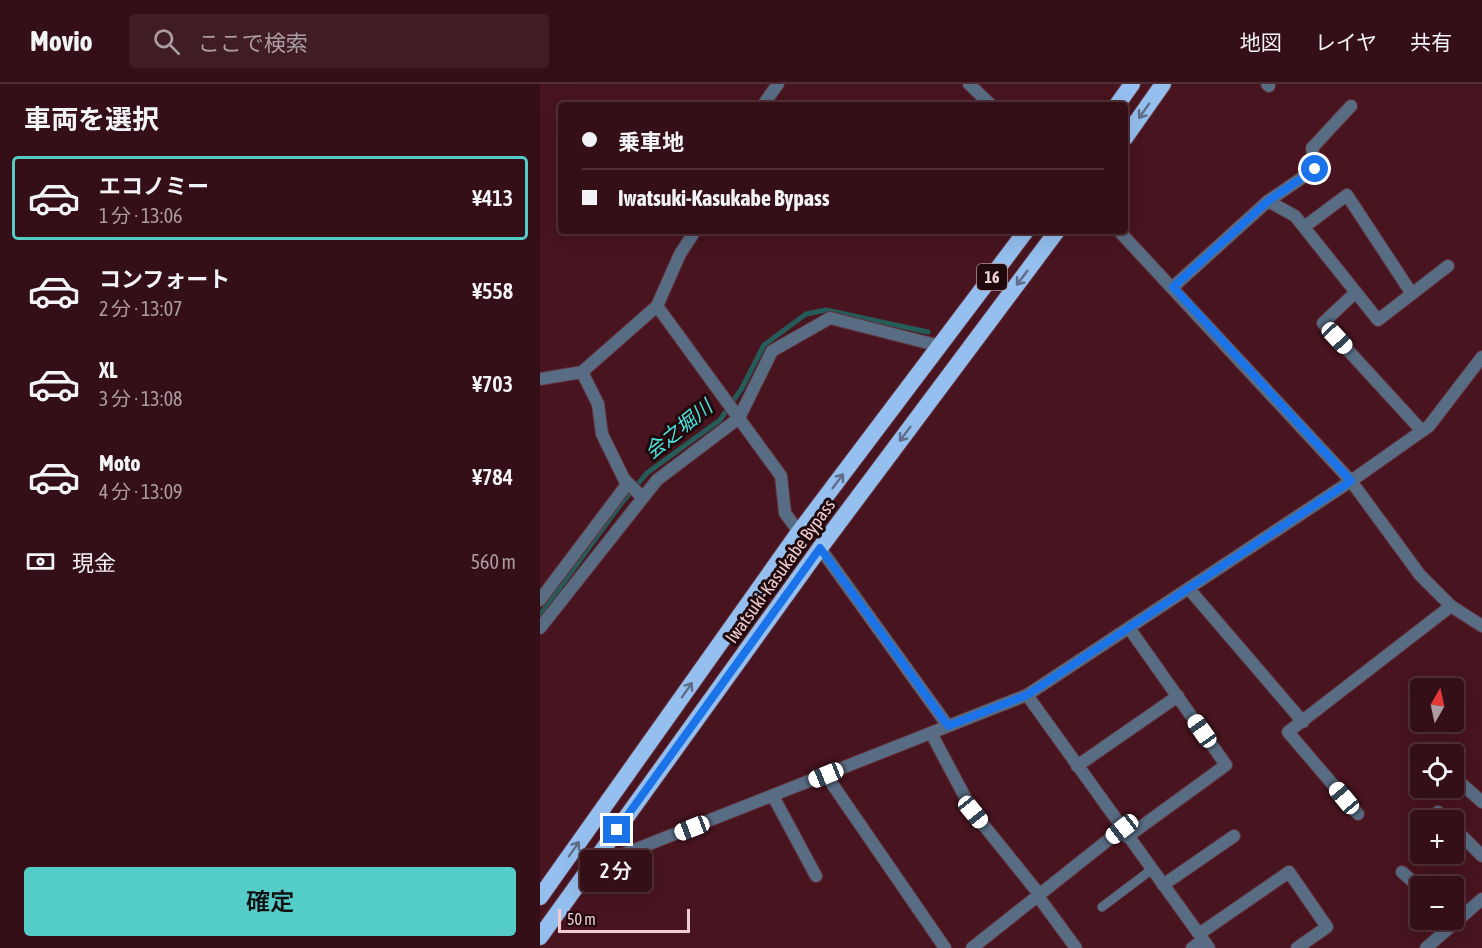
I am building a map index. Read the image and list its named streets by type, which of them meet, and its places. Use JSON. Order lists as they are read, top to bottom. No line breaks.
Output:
{"streets":{"highway":["16","Iwatsuki-Kasukabe Bypass"]},"water":["会之堀川"],"scale_bar":"50 m","north":"top","page":{"header":"Movio","search":"ここで検索","nav":["地図","レイヤ","共有"],"heading":"車両を選択","banner":["乗車地","Iwatsuki-Kasukabe Bypass"],"list":[{"name":"エコノミー","note":"1 分 · 13:06","value":"¥413"},{"name":"コンフォート","note":"2 分 · 13:07","value":"¥558"},{"name":"XL","note":"3 分 · 13:08","value":"¥703"},{"name":"Moto","note":"4 分 · 13:09","value":"¥784"}],"pay":["現金","560 m"],"map_buttons":["+","−"],"bubble":"2 分","buttons":"確定","scale":"50 m"}}
